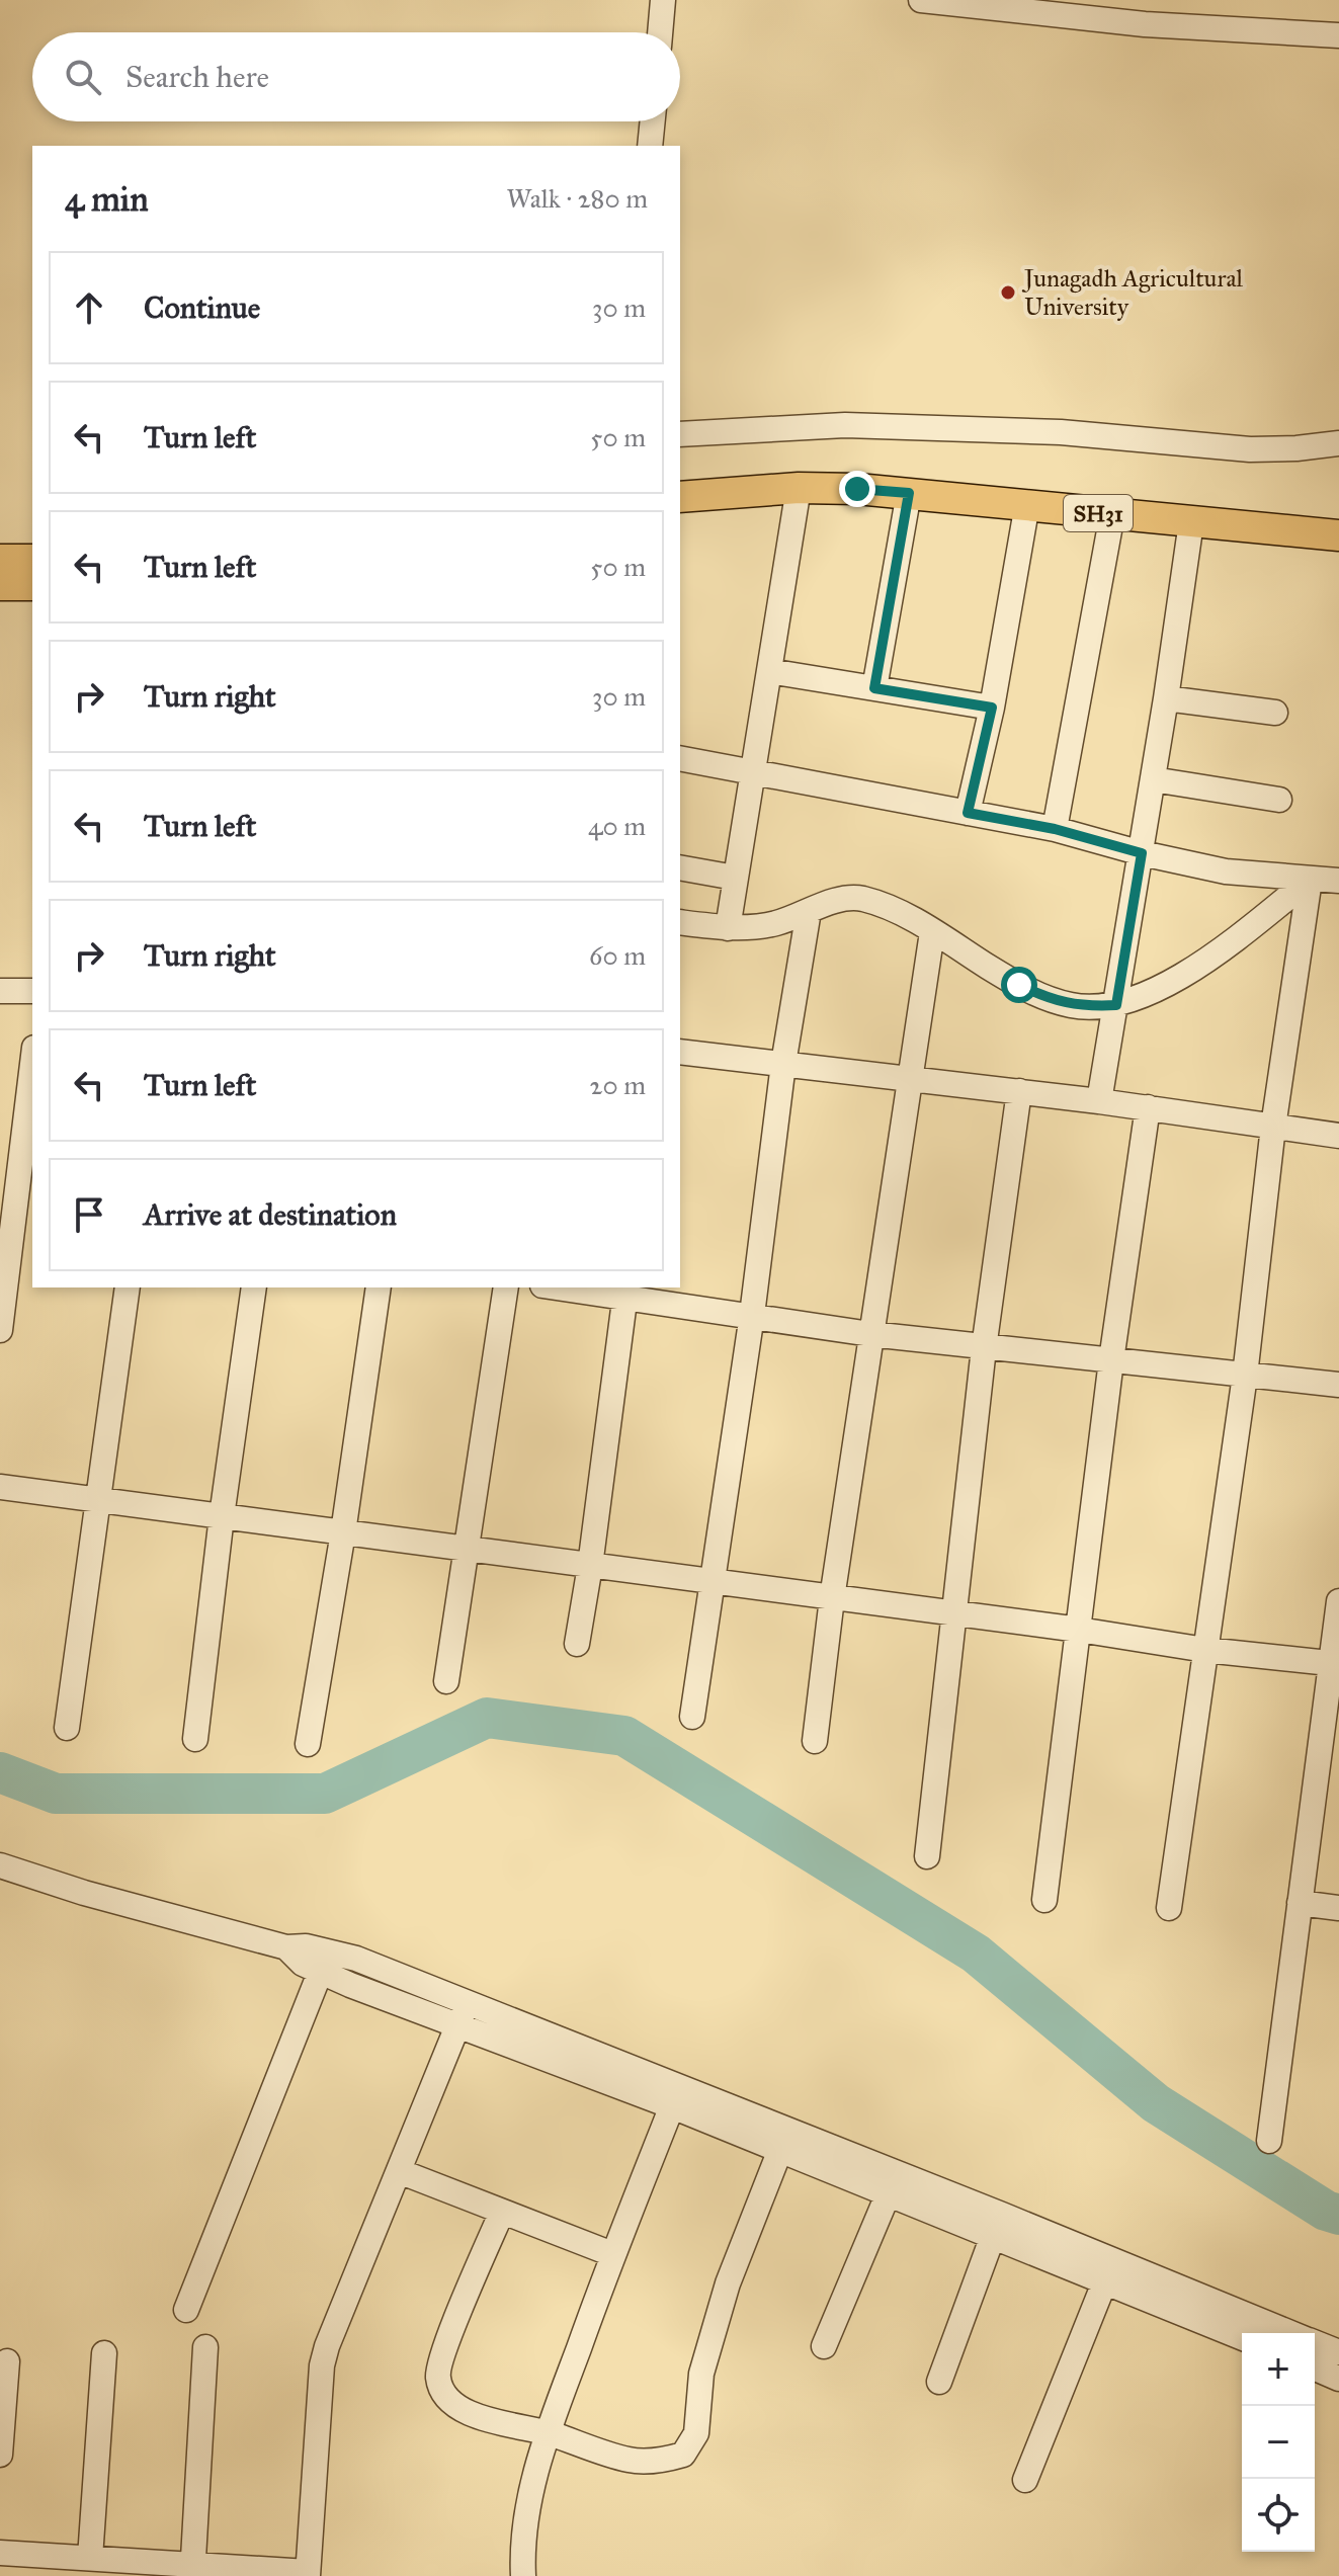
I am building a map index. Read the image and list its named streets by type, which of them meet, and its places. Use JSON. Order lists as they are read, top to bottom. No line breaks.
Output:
{"streets":{"main road":["SH31"]},"places":["Junagadh Agricultural University"],"page":{"search":"Search here","heading":["4 min","Walk · 280 m"],"list":[["Continue","30 m"],["Turn left","50 m"],["Turn left","50 m"],["Turn right","30 m"],["Turn left","40 m"],["Turn right","60 m"],["Turn left","20 m"],"Arrive at destination"],"map_buttons":["+","−"]}}
